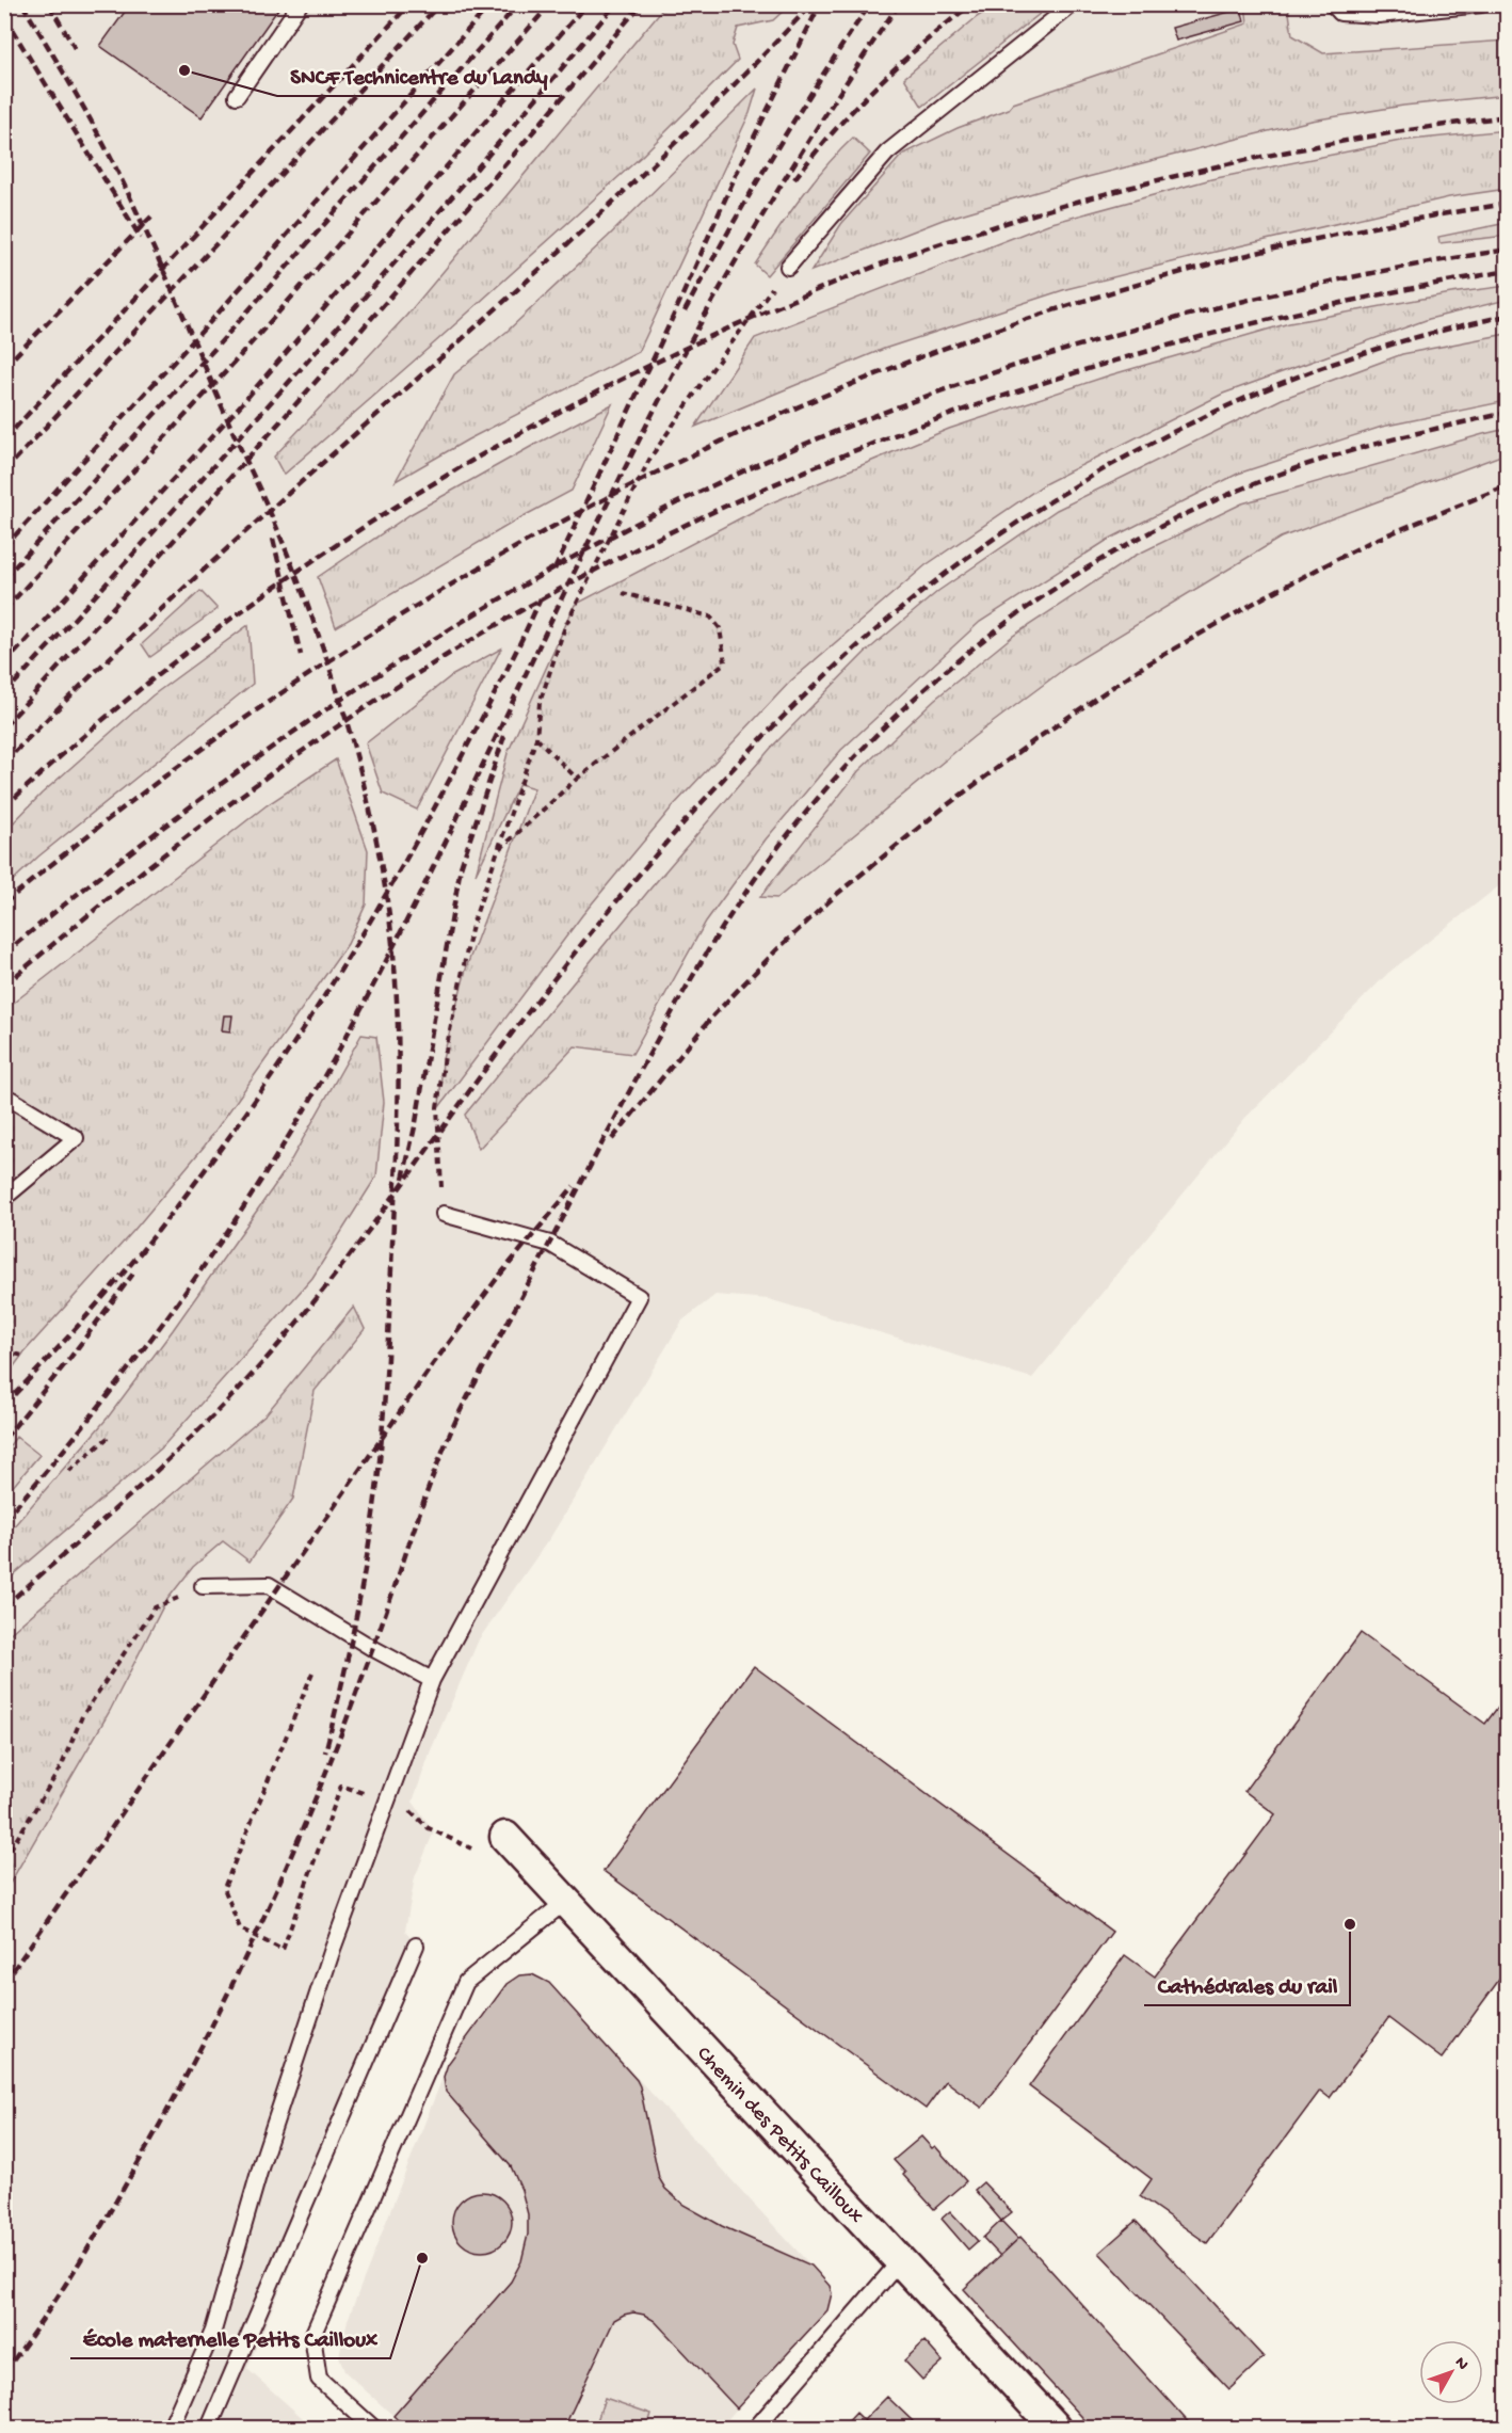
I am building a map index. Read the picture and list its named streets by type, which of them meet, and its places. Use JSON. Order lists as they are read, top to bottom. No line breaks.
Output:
{"streets":{"street":["Chemin des Petits Cailloux"]},"places":["SNCF Technicentre du Landy","Cathédrales du rail","École maternelle Petits Cailloux"],"north":"top right"}
